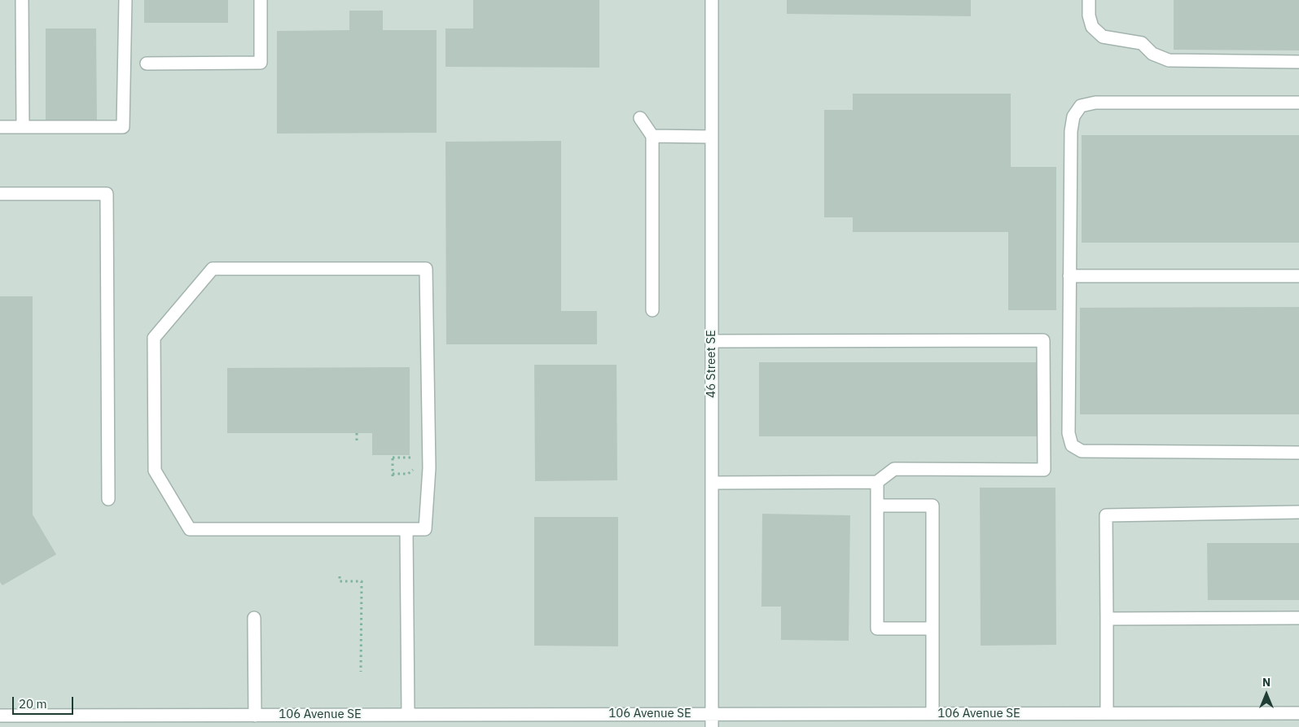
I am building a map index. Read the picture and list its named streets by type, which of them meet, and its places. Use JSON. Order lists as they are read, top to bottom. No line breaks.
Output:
{"streets":{"street":["46 Street SE","106 Avenue SE"]},"crossings":[["46 Street SE","106 Avenue SE"]],"scale_bar":"20 m","north":"top"}
